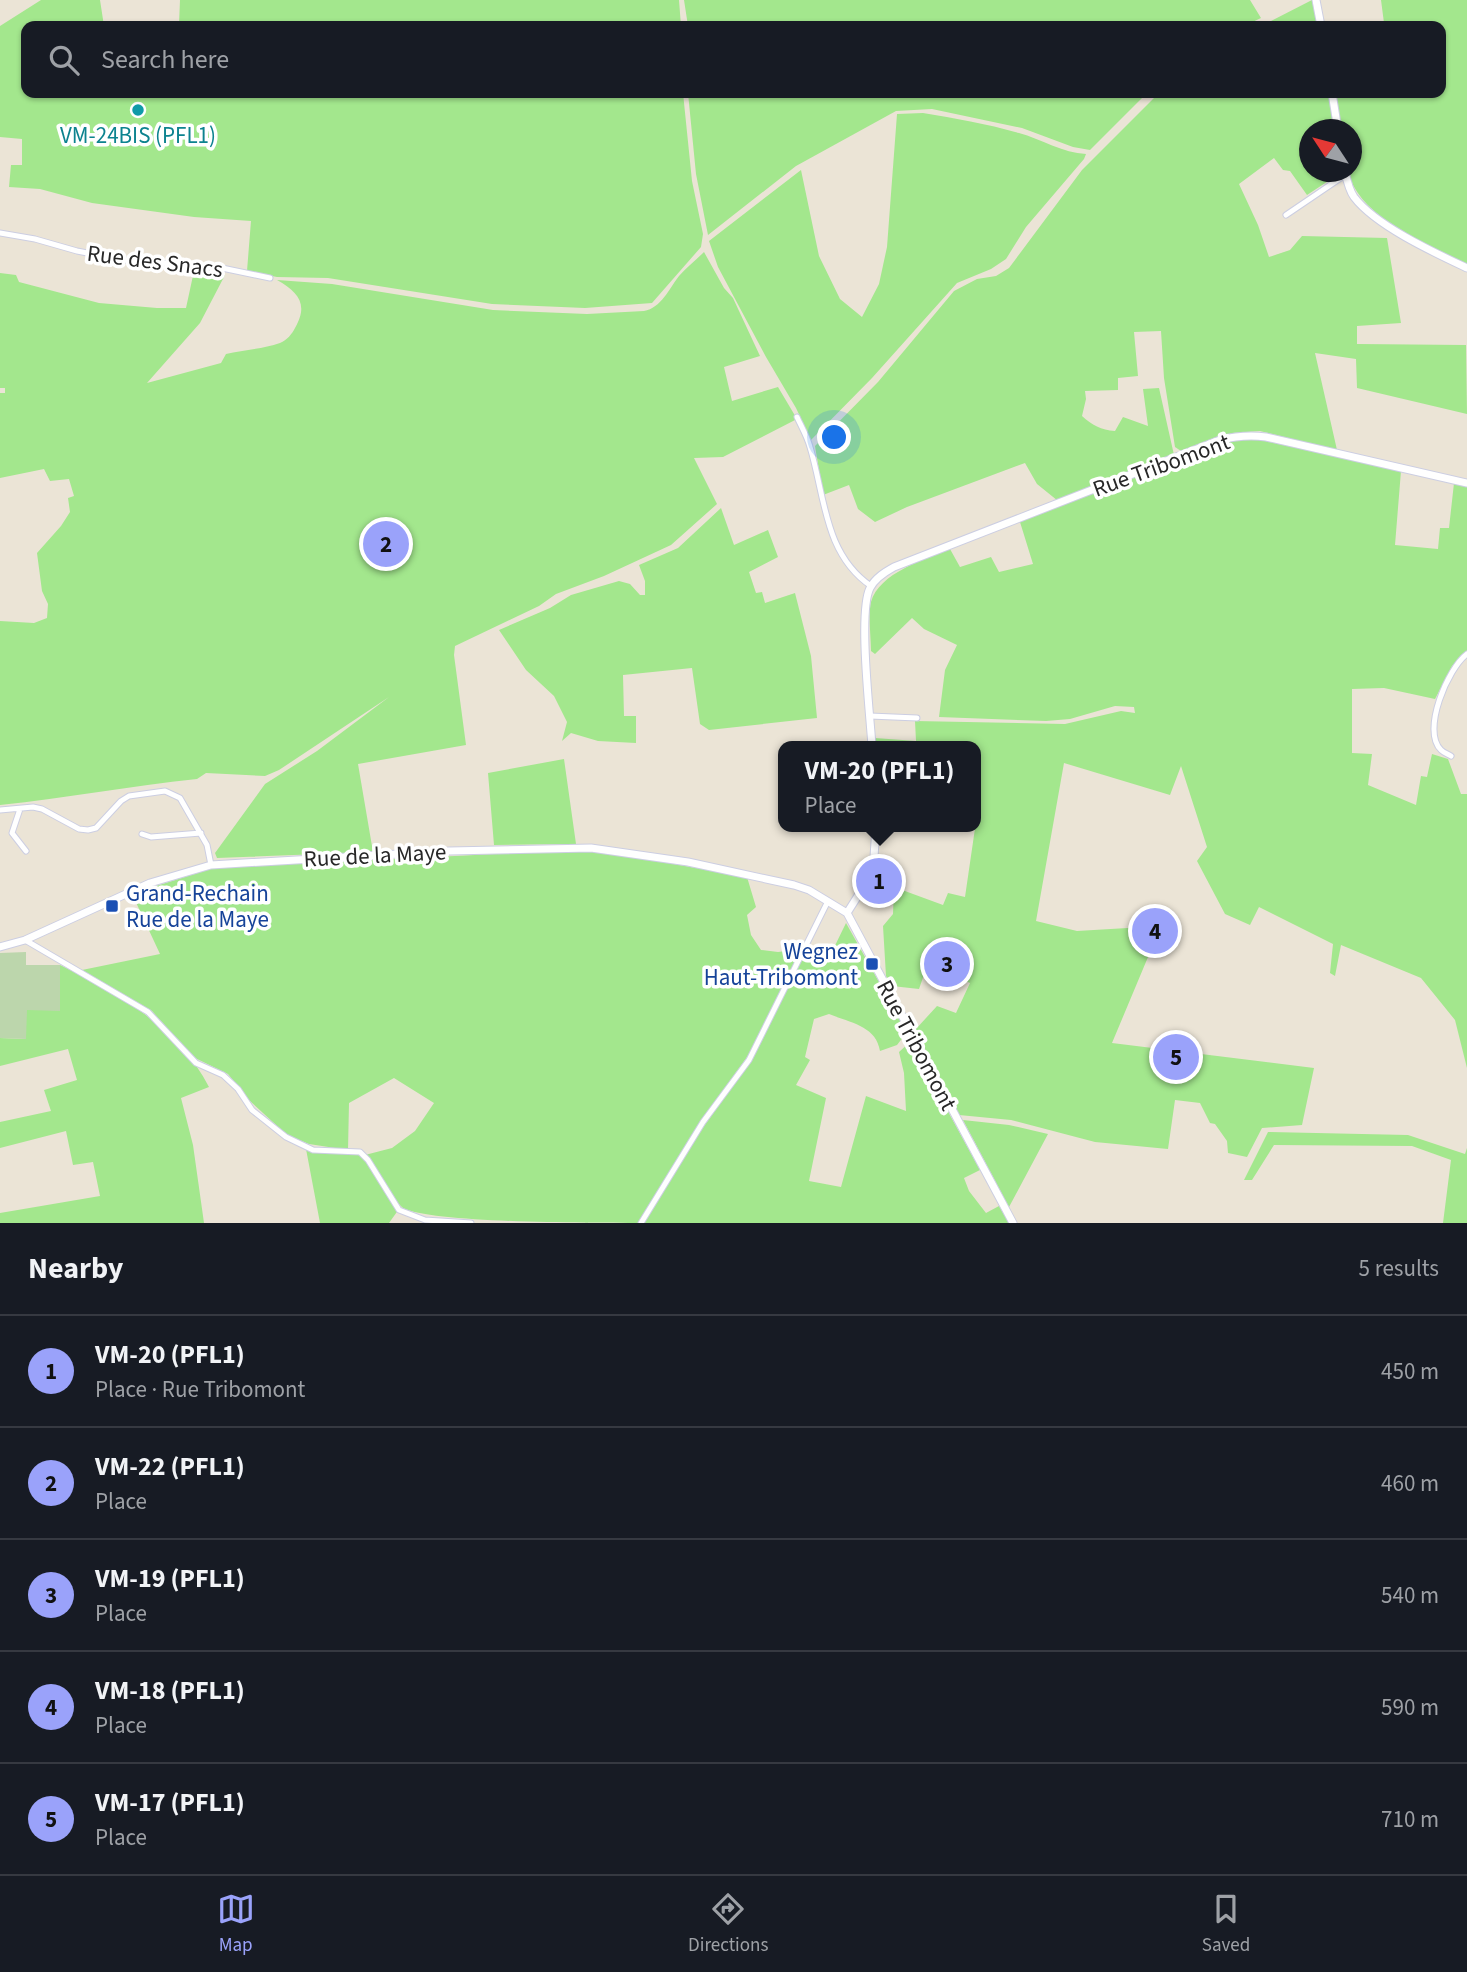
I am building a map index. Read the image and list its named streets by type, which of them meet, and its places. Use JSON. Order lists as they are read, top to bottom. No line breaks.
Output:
{"streets":{"street":["Rue des Snacs","Rue Tribomont","Rue de la Maye"]},"crossings":[["Rue Tribomont","Rue de la Maye"]],"places":{"other":["VM-24BIS (PFL1)"],"transit":["Grand-Rechain Rue de la Maye","Wegnez Haut-Tribomont"]},"north":"top left","page":{"search":"Search here","pins":["2","1","4","3","5"],"popup":["VM-20 (PFL1)","Place"],"heading":["Nearby","5 results"],"list":[{"mark":"1","name":"VM-20 (PFL1)","note":"Place · Rue Tribomont","value":"450 m"},{"mark":"2","name":"VM-22 (PFL1)","note":"Place","value":"460 m"},{"mark":"3","name":"VM-19 (PFL1)","note":"Place","value":"540 m"},{"mark":"4","name":"VM-18 (PFL1)","note":"Place","value":"590 m"},{"mark":"5","name":"VM-17 (PFL1)","note":"Place","value":"710 m"}],"nav":["Map","Directions","Saved"]}}
